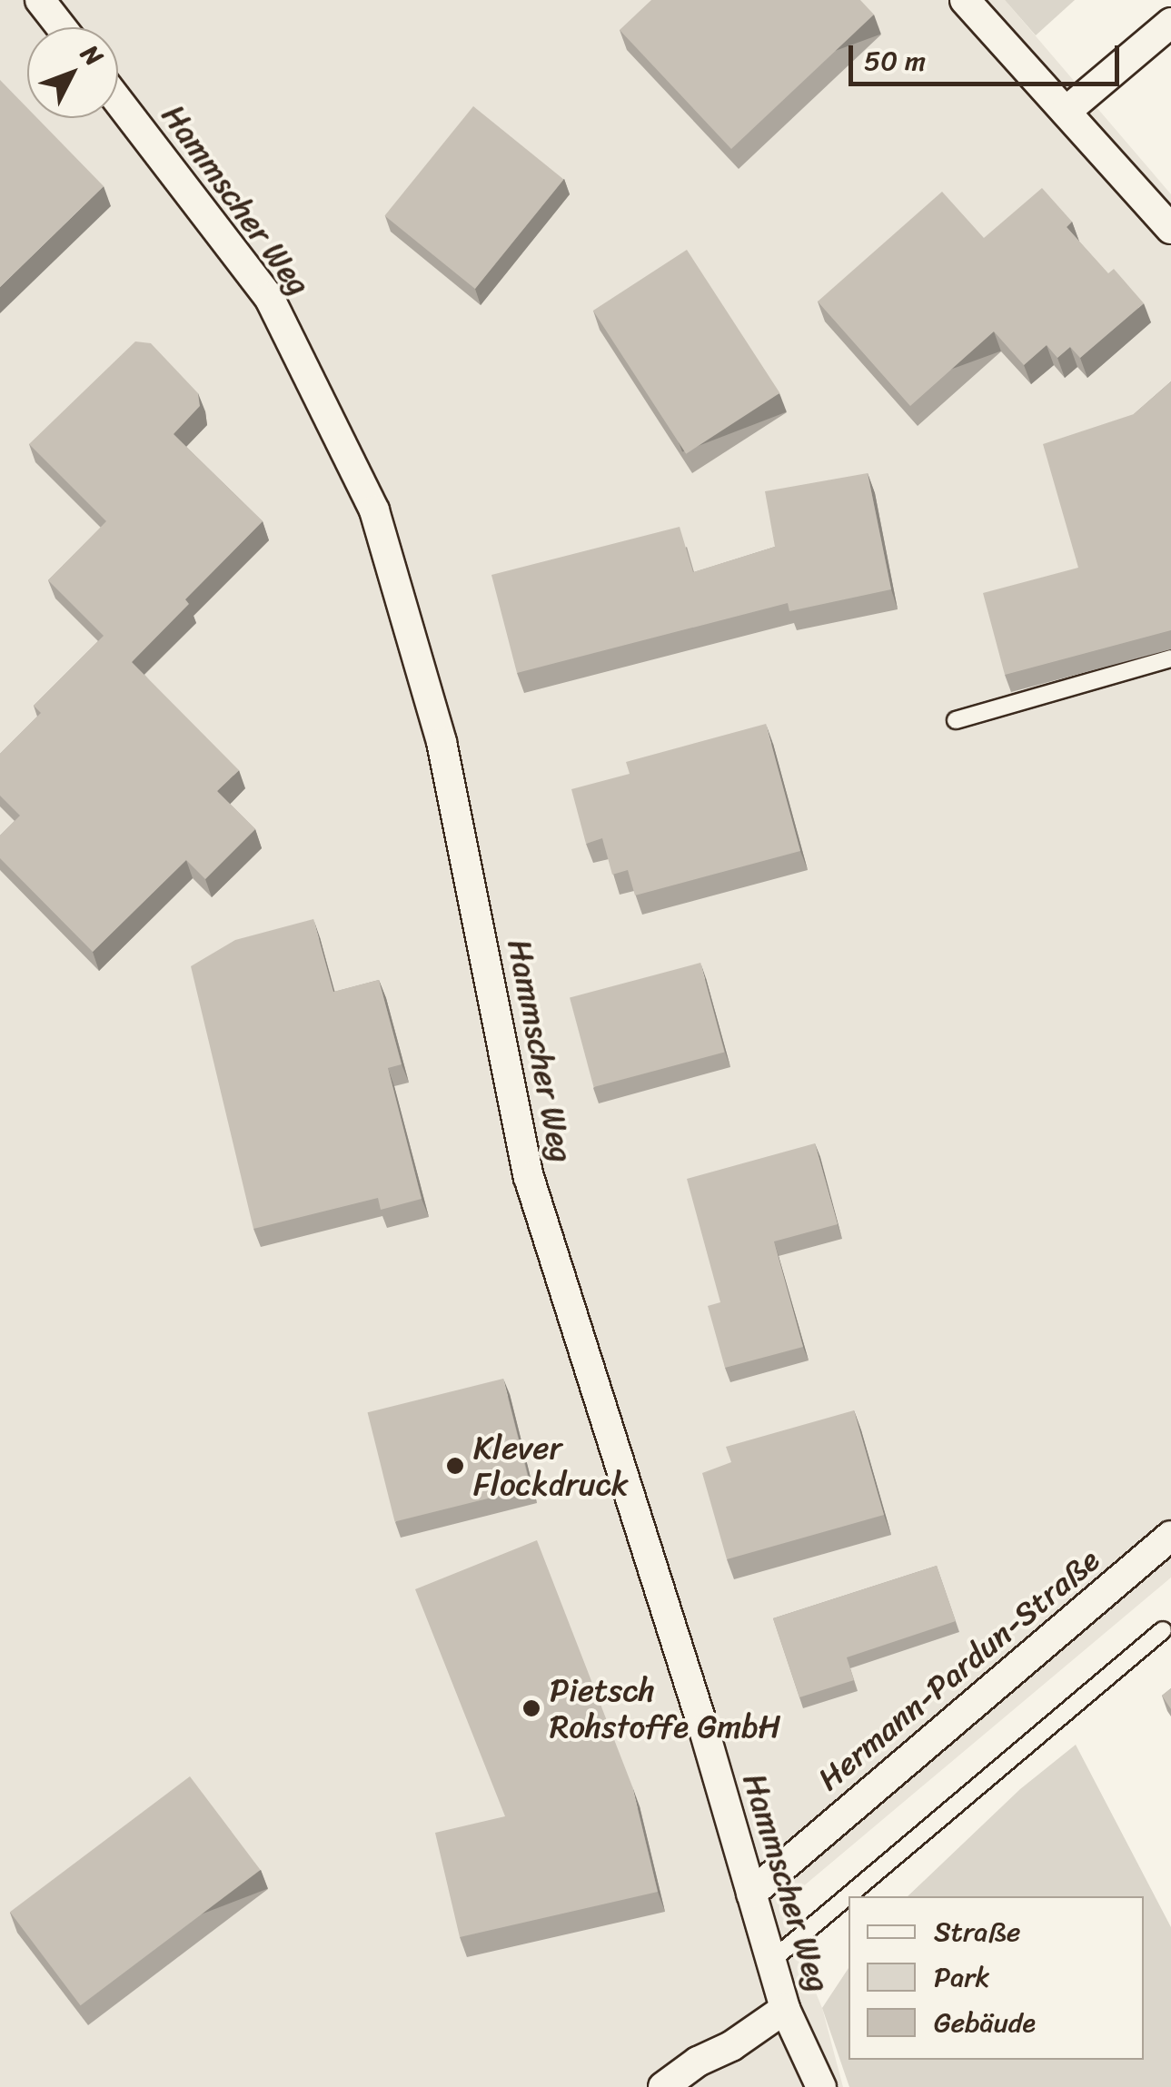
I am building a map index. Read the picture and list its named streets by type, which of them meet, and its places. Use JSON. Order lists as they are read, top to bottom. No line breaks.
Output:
{"streets":{"street":["Hammscher Weg","Hermann-Pardun-Straße"]},"crossings":[["Hammscher Weg","Hermann-Pardun-Straße"]],"places":["Klever Flockdruck","Pietsch Rohstoffe GmbH"],"legend":["Straße","Park","Gebäude"],"scale_bar":"50 m","north":"top right"}
